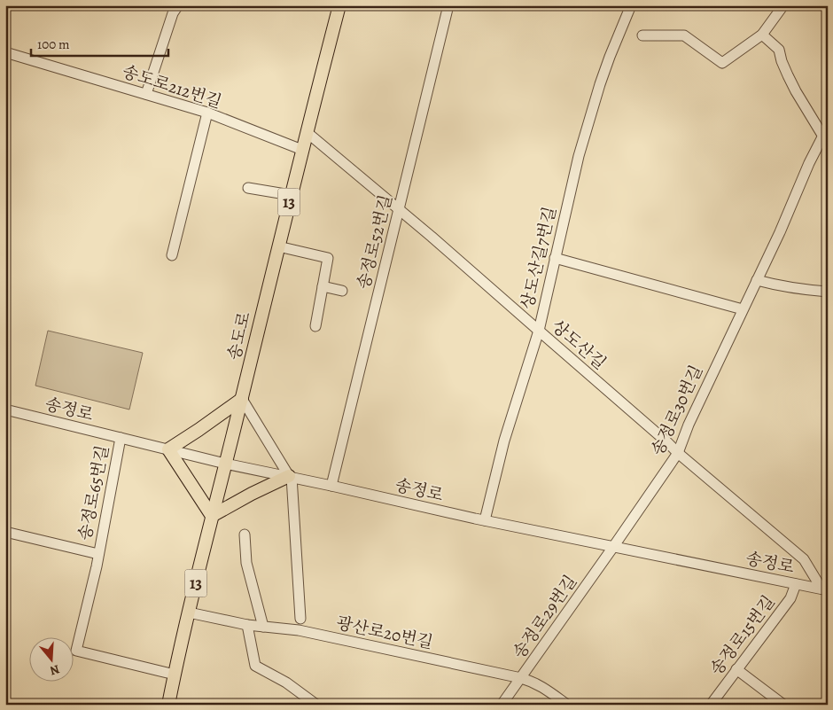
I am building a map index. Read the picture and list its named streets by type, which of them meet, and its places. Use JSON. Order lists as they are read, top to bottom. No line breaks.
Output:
{"streets":{"main road":["13","송도로"],"street":["송도로212번길","송정로52번길","상도산길7번길","상도산길","송정로","송정로30번길","송정로65번길","송정로29번길","광산로20번길","송정로15번길"]},"crossings":[["송도로212번길","송도로"],["송정로52번길","상도산길"],["송정로52번길","송정로"],["상도산길7번길","상도산길"],["상도산길7번길","송정로"],["송도로","상도산길"],["송도로","송정로"],["송도로","송정로65번길"],["송도로","광산로20번길"],["상도산길","송정로"],["상도산길","송정로30번길"],["송정로","송정로30번길"],["송정로","송정로65번길"],["송정로","송정로29번길"],["송정로","송정로15번길"],["송정로30번길","송정로29번길"],["송정로29번길","광산로20번길"]],"scale_bar":"100 m","north":"bottom"}
